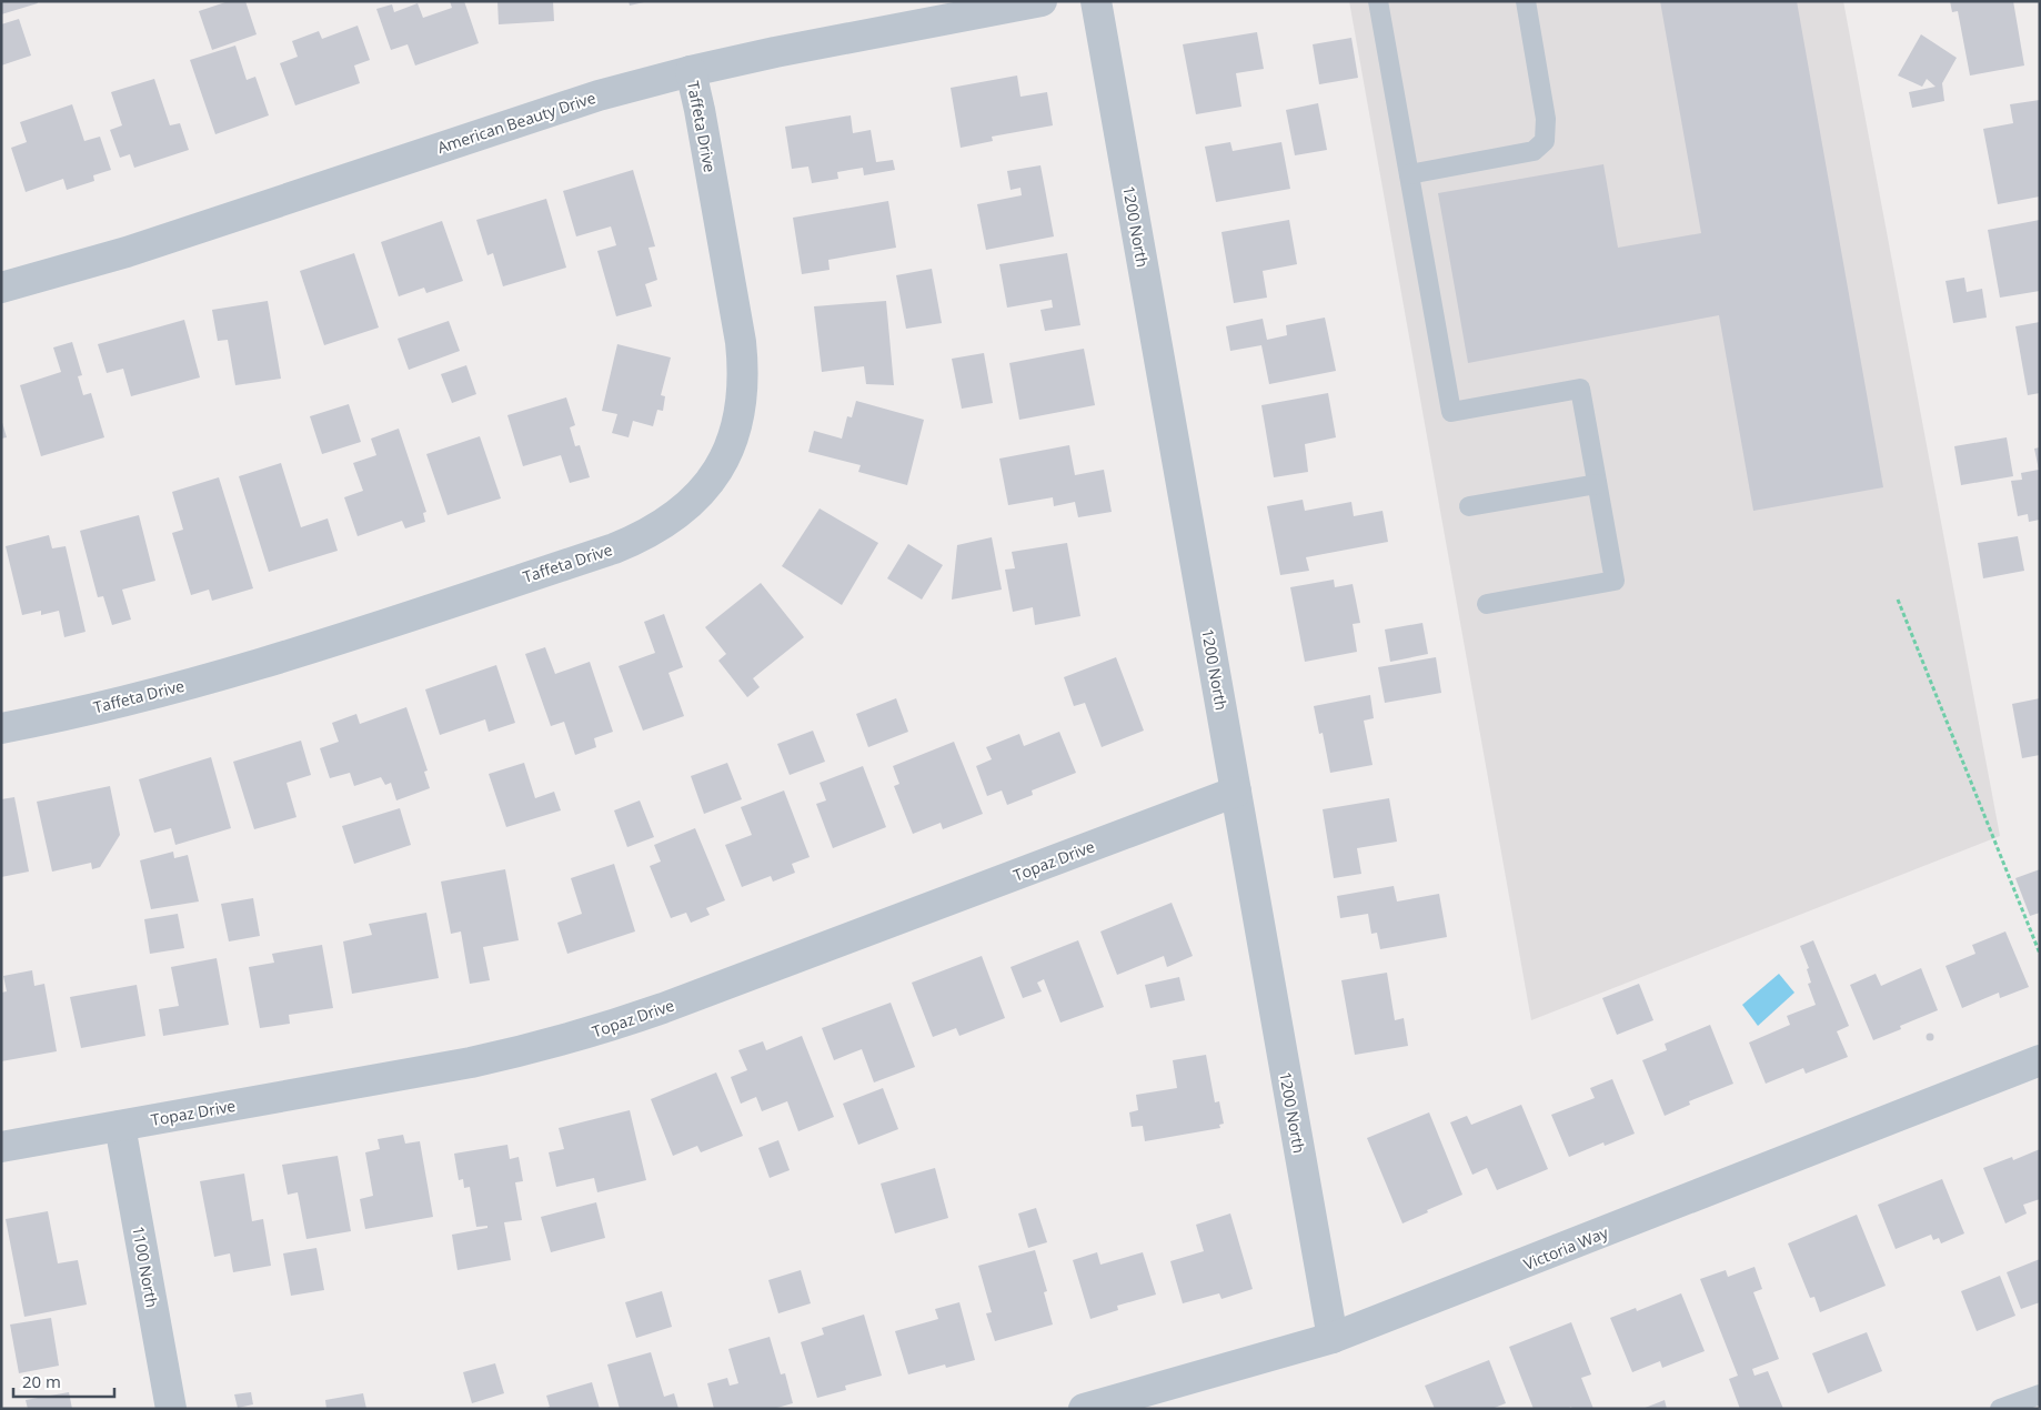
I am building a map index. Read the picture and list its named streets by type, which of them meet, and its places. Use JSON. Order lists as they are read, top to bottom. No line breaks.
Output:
{"streets":{"street":["American Beauty Drive","Taffeta Drive","1200 North","Topaz Drive","Victoria Way","1100 North"]},"crossings":[["American Beauty Drive","Taffeta Drive"],["1200 North","Topaz Drive"],["1200 North","Victoria Way"],["Topaz Drive","1100 North"]],"scale_bar":"20 m"}
